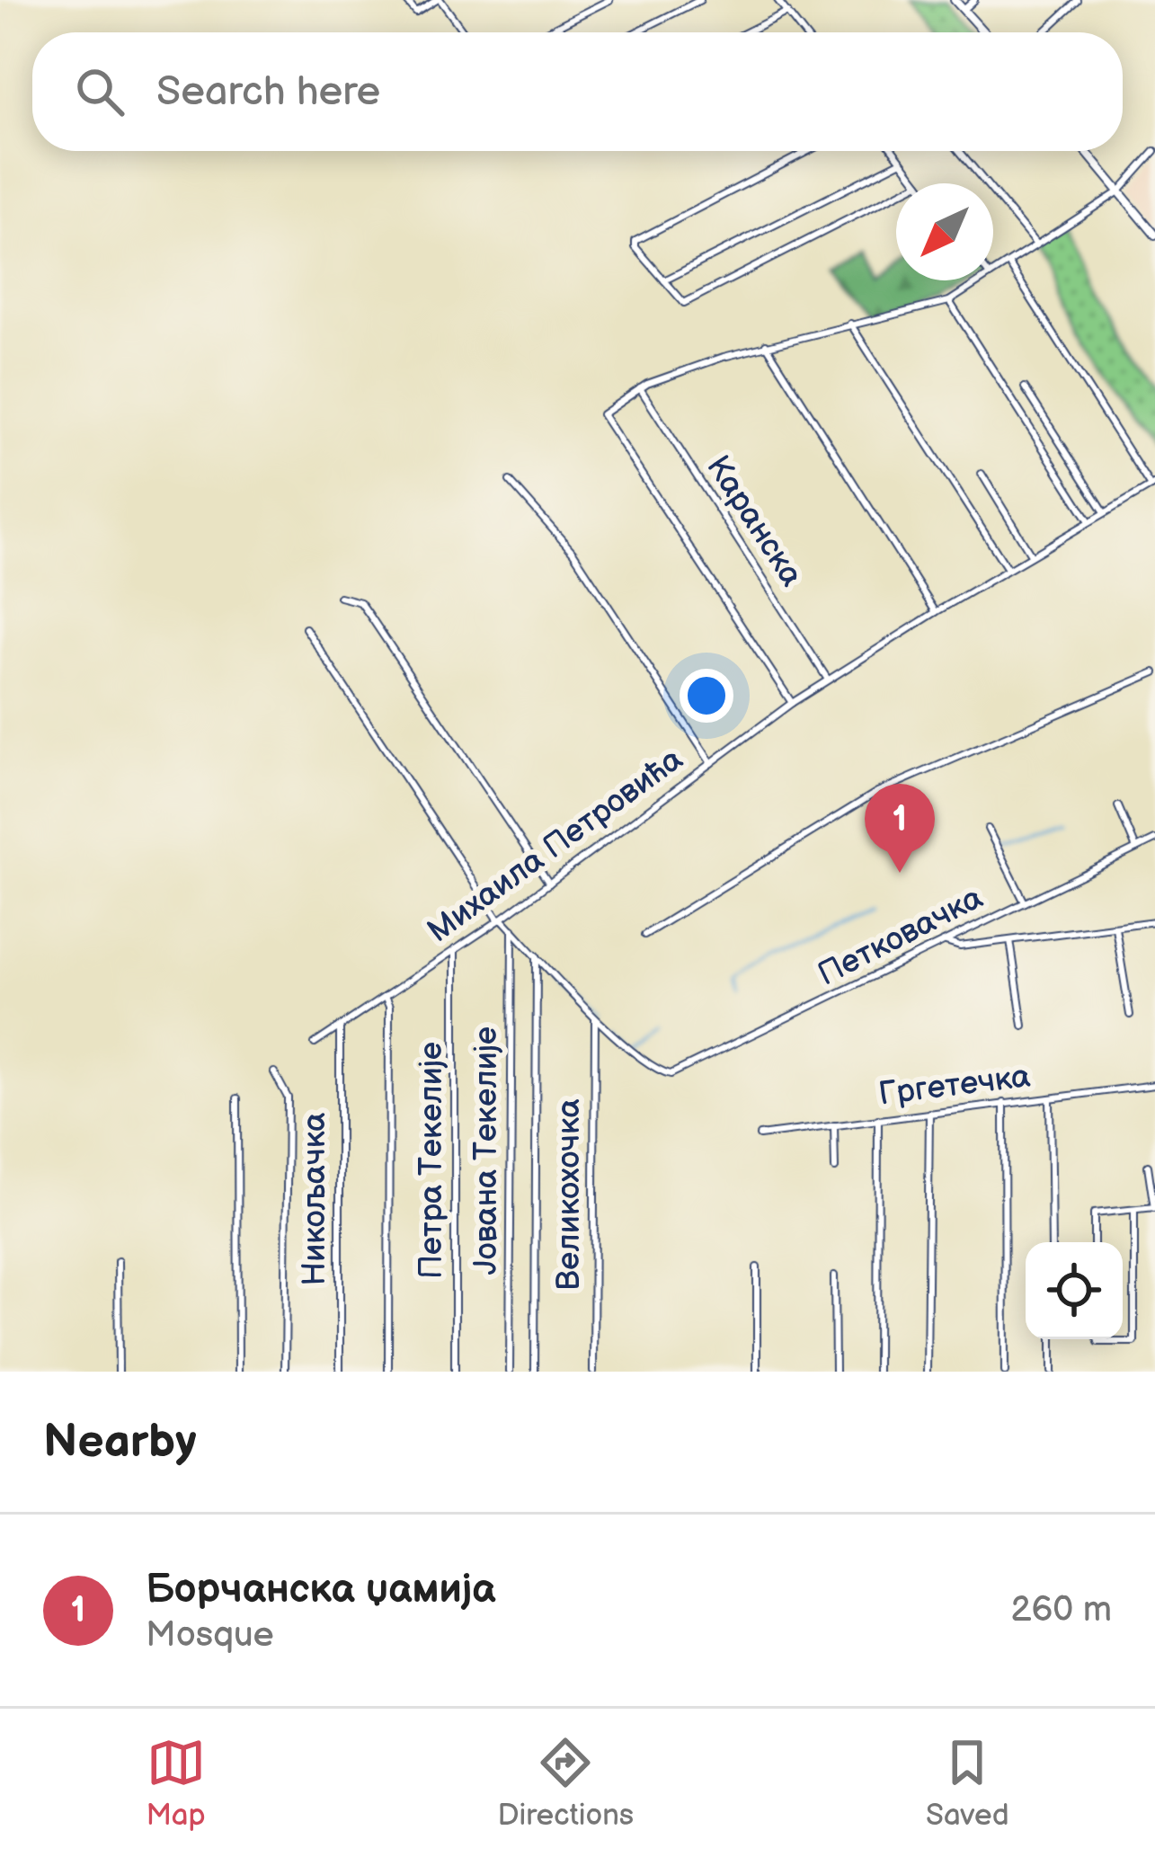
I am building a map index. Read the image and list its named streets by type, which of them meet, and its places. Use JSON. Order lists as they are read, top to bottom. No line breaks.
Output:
{"streets":{"street":["Каранска","Михаила Петровића","Петковачка","Гргетечка","Јована Текелије","Петра Текелије","Великохочка","Никољачка"]},"crossings":[["Каранска","Михаила Петровића"],["Михаила Петровића","Петра Текелије"],["Михаила Петровића","Никољачка"],["Петковачка","Великохочка"]],"north":"bottom left","page":{"search":"Search here","pins":"1","heading":"Nearby","list":[{"mark":"1","name":"Борчанска џамија","note":"Mosque","value":"260 m"}],"nav":["Map","Directions","Saved"]}}
